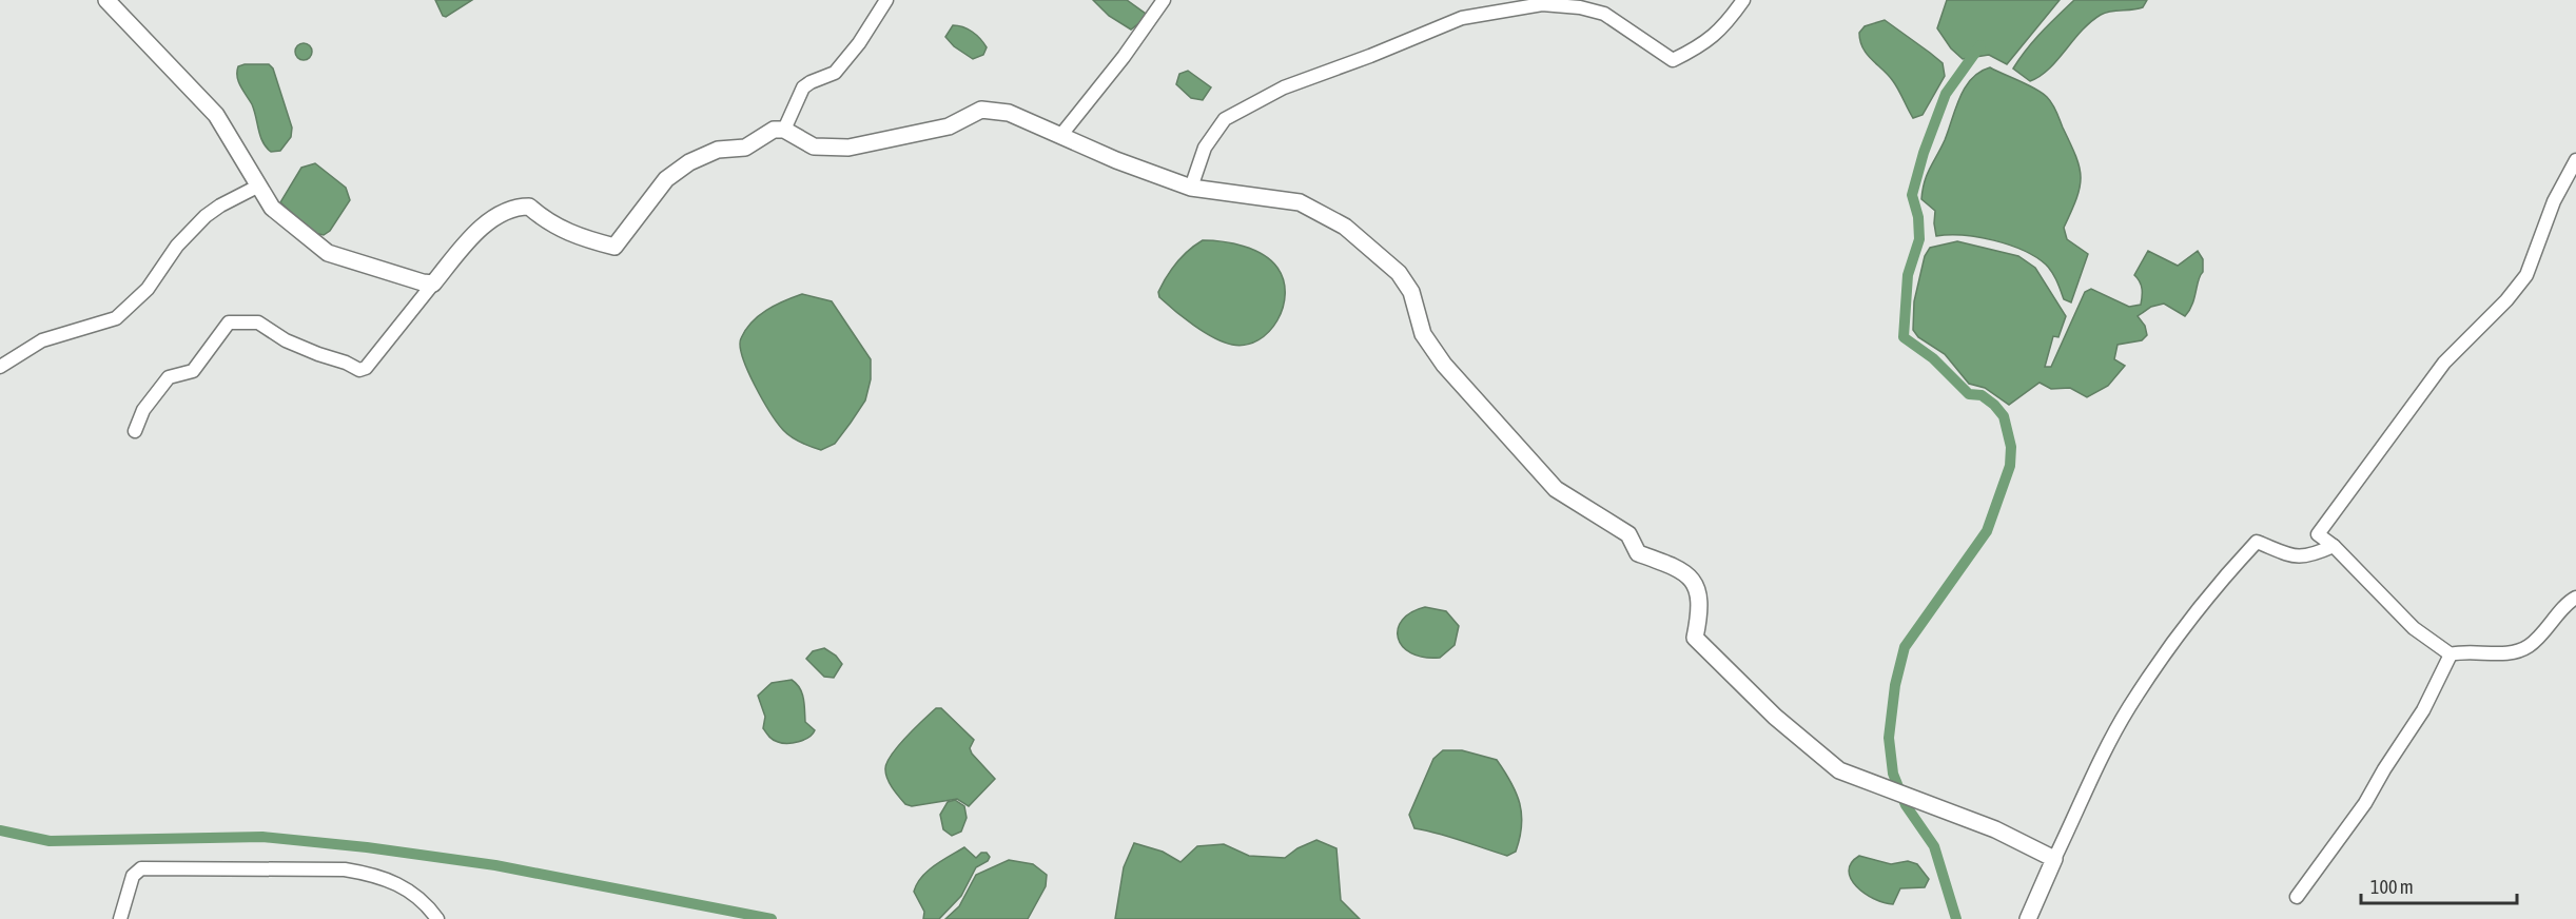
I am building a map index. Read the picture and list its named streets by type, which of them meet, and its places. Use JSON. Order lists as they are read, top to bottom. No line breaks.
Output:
{"scale_bar":"100 m"}
